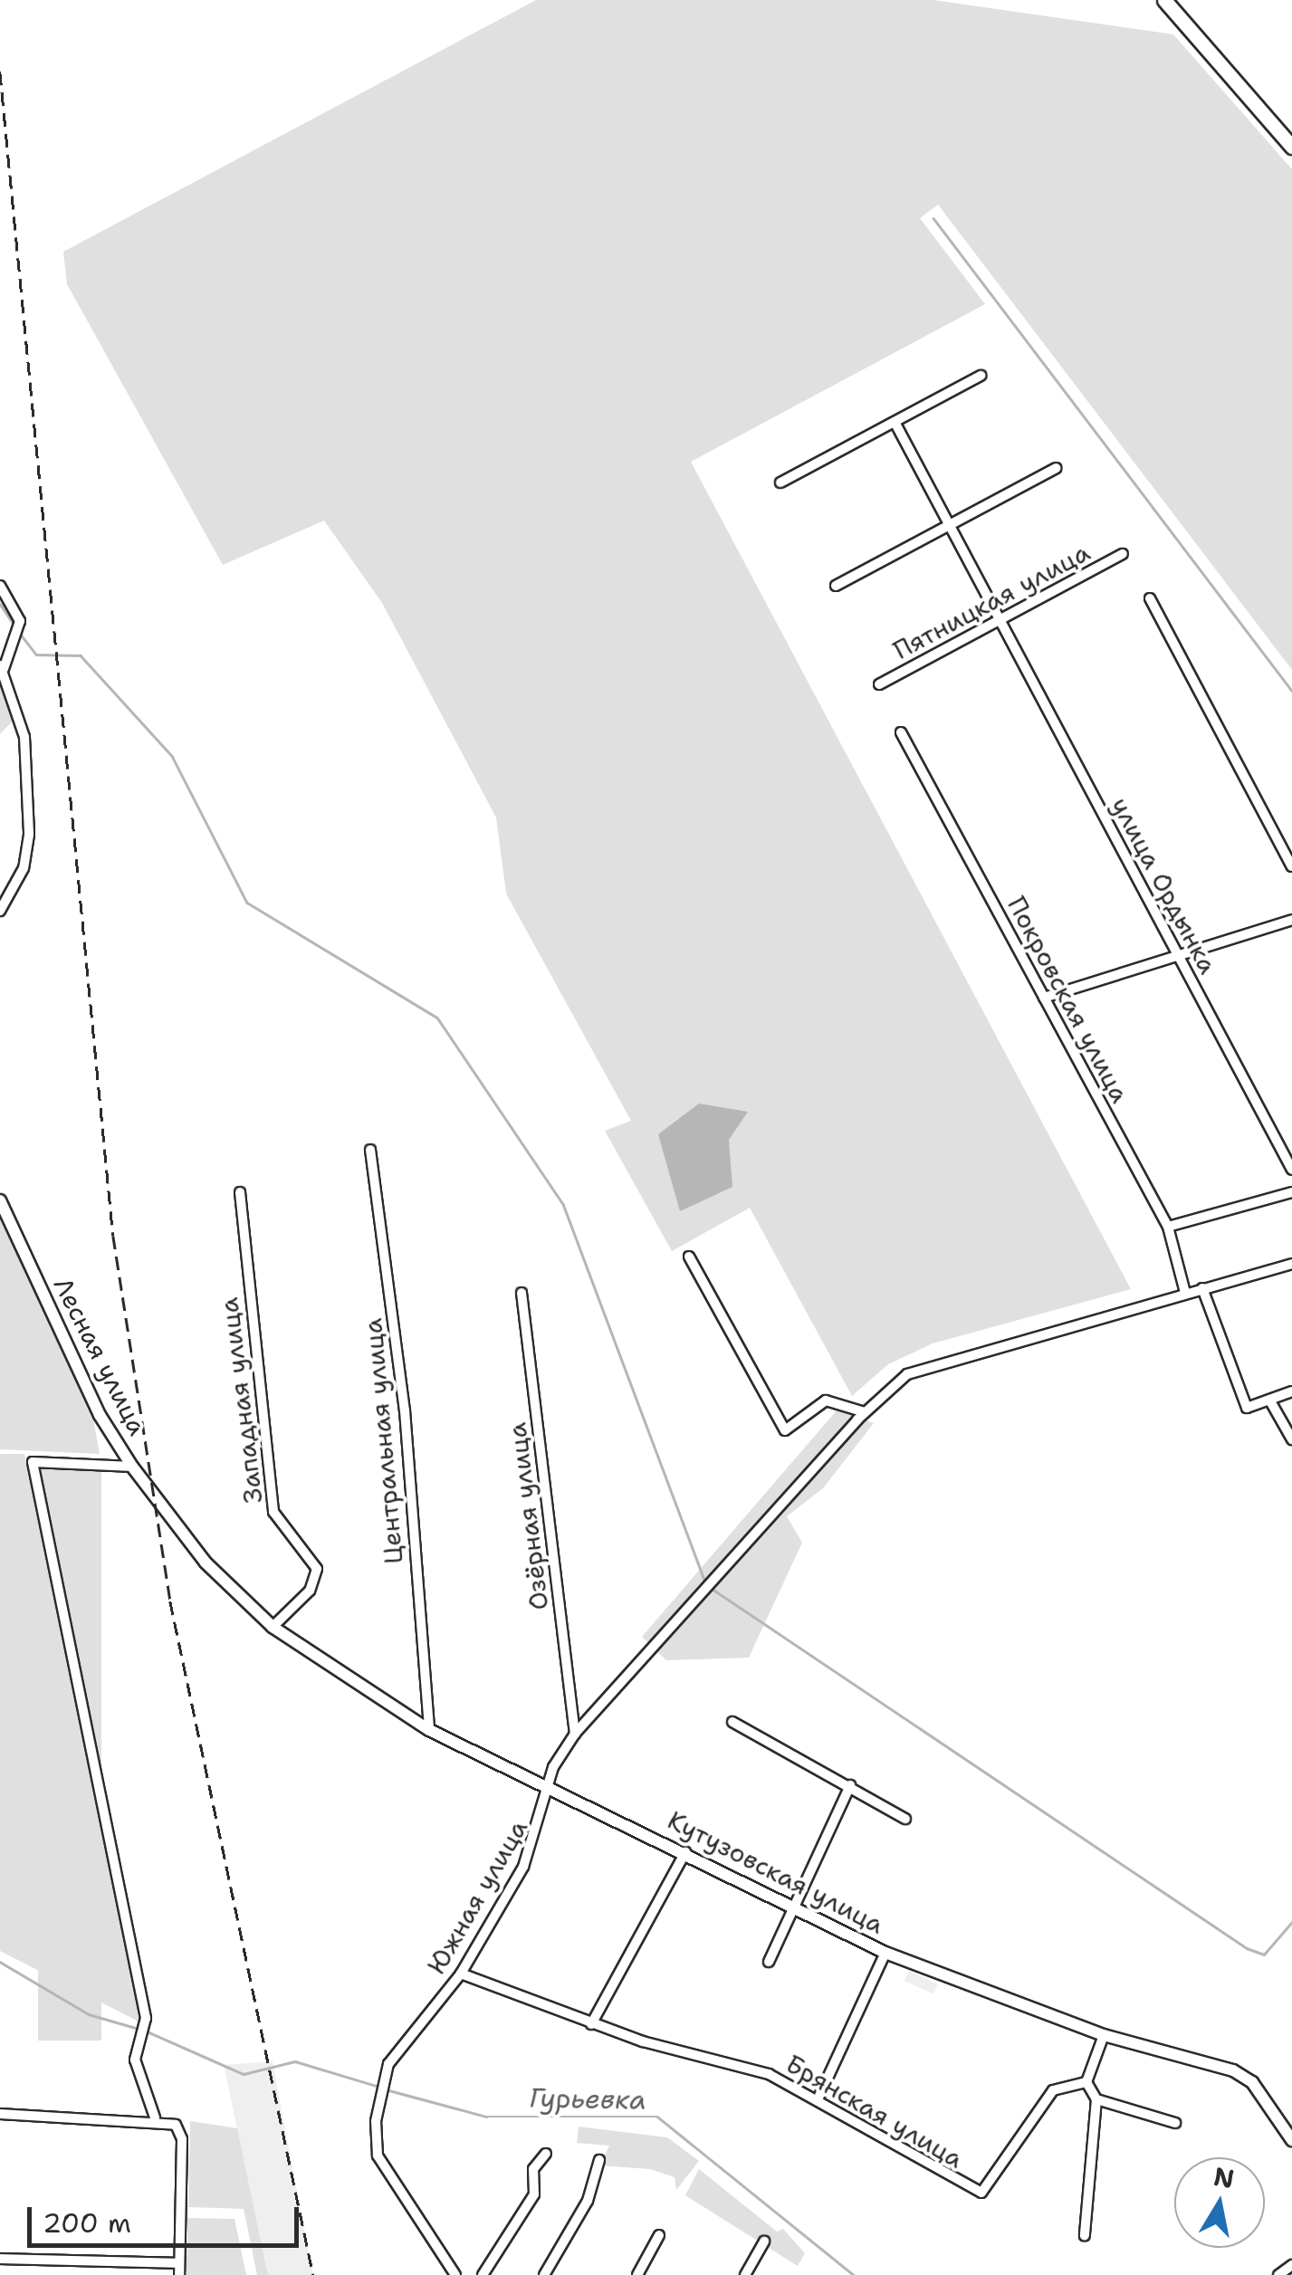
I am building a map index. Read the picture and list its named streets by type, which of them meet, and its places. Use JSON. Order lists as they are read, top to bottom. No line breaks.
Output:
{"streets":{"street":["Пятницкая улица","улица Ордынка","Покровская улица","Лесная улица","Западная улица","Центральная улица","Озёрная улица","Кутузовская улица","Южная улица","Брянская улица"]},"crossings":[["Пятницкая улица","улица Ордынка"],["Покровская улица","Южная улица"],["Лесная улица","Кутузовская улица"],["Западная улица","Кутузовская улица"],["Центральная улица","Кутузовская улица"],["Озёрная улица","Южная улица"],["Кутузовская улица","Южная улица"],["Южная улица","Брянская улица"]],"water":["Гурьевка"],"scale_bar":"200 m","north":"top"}
